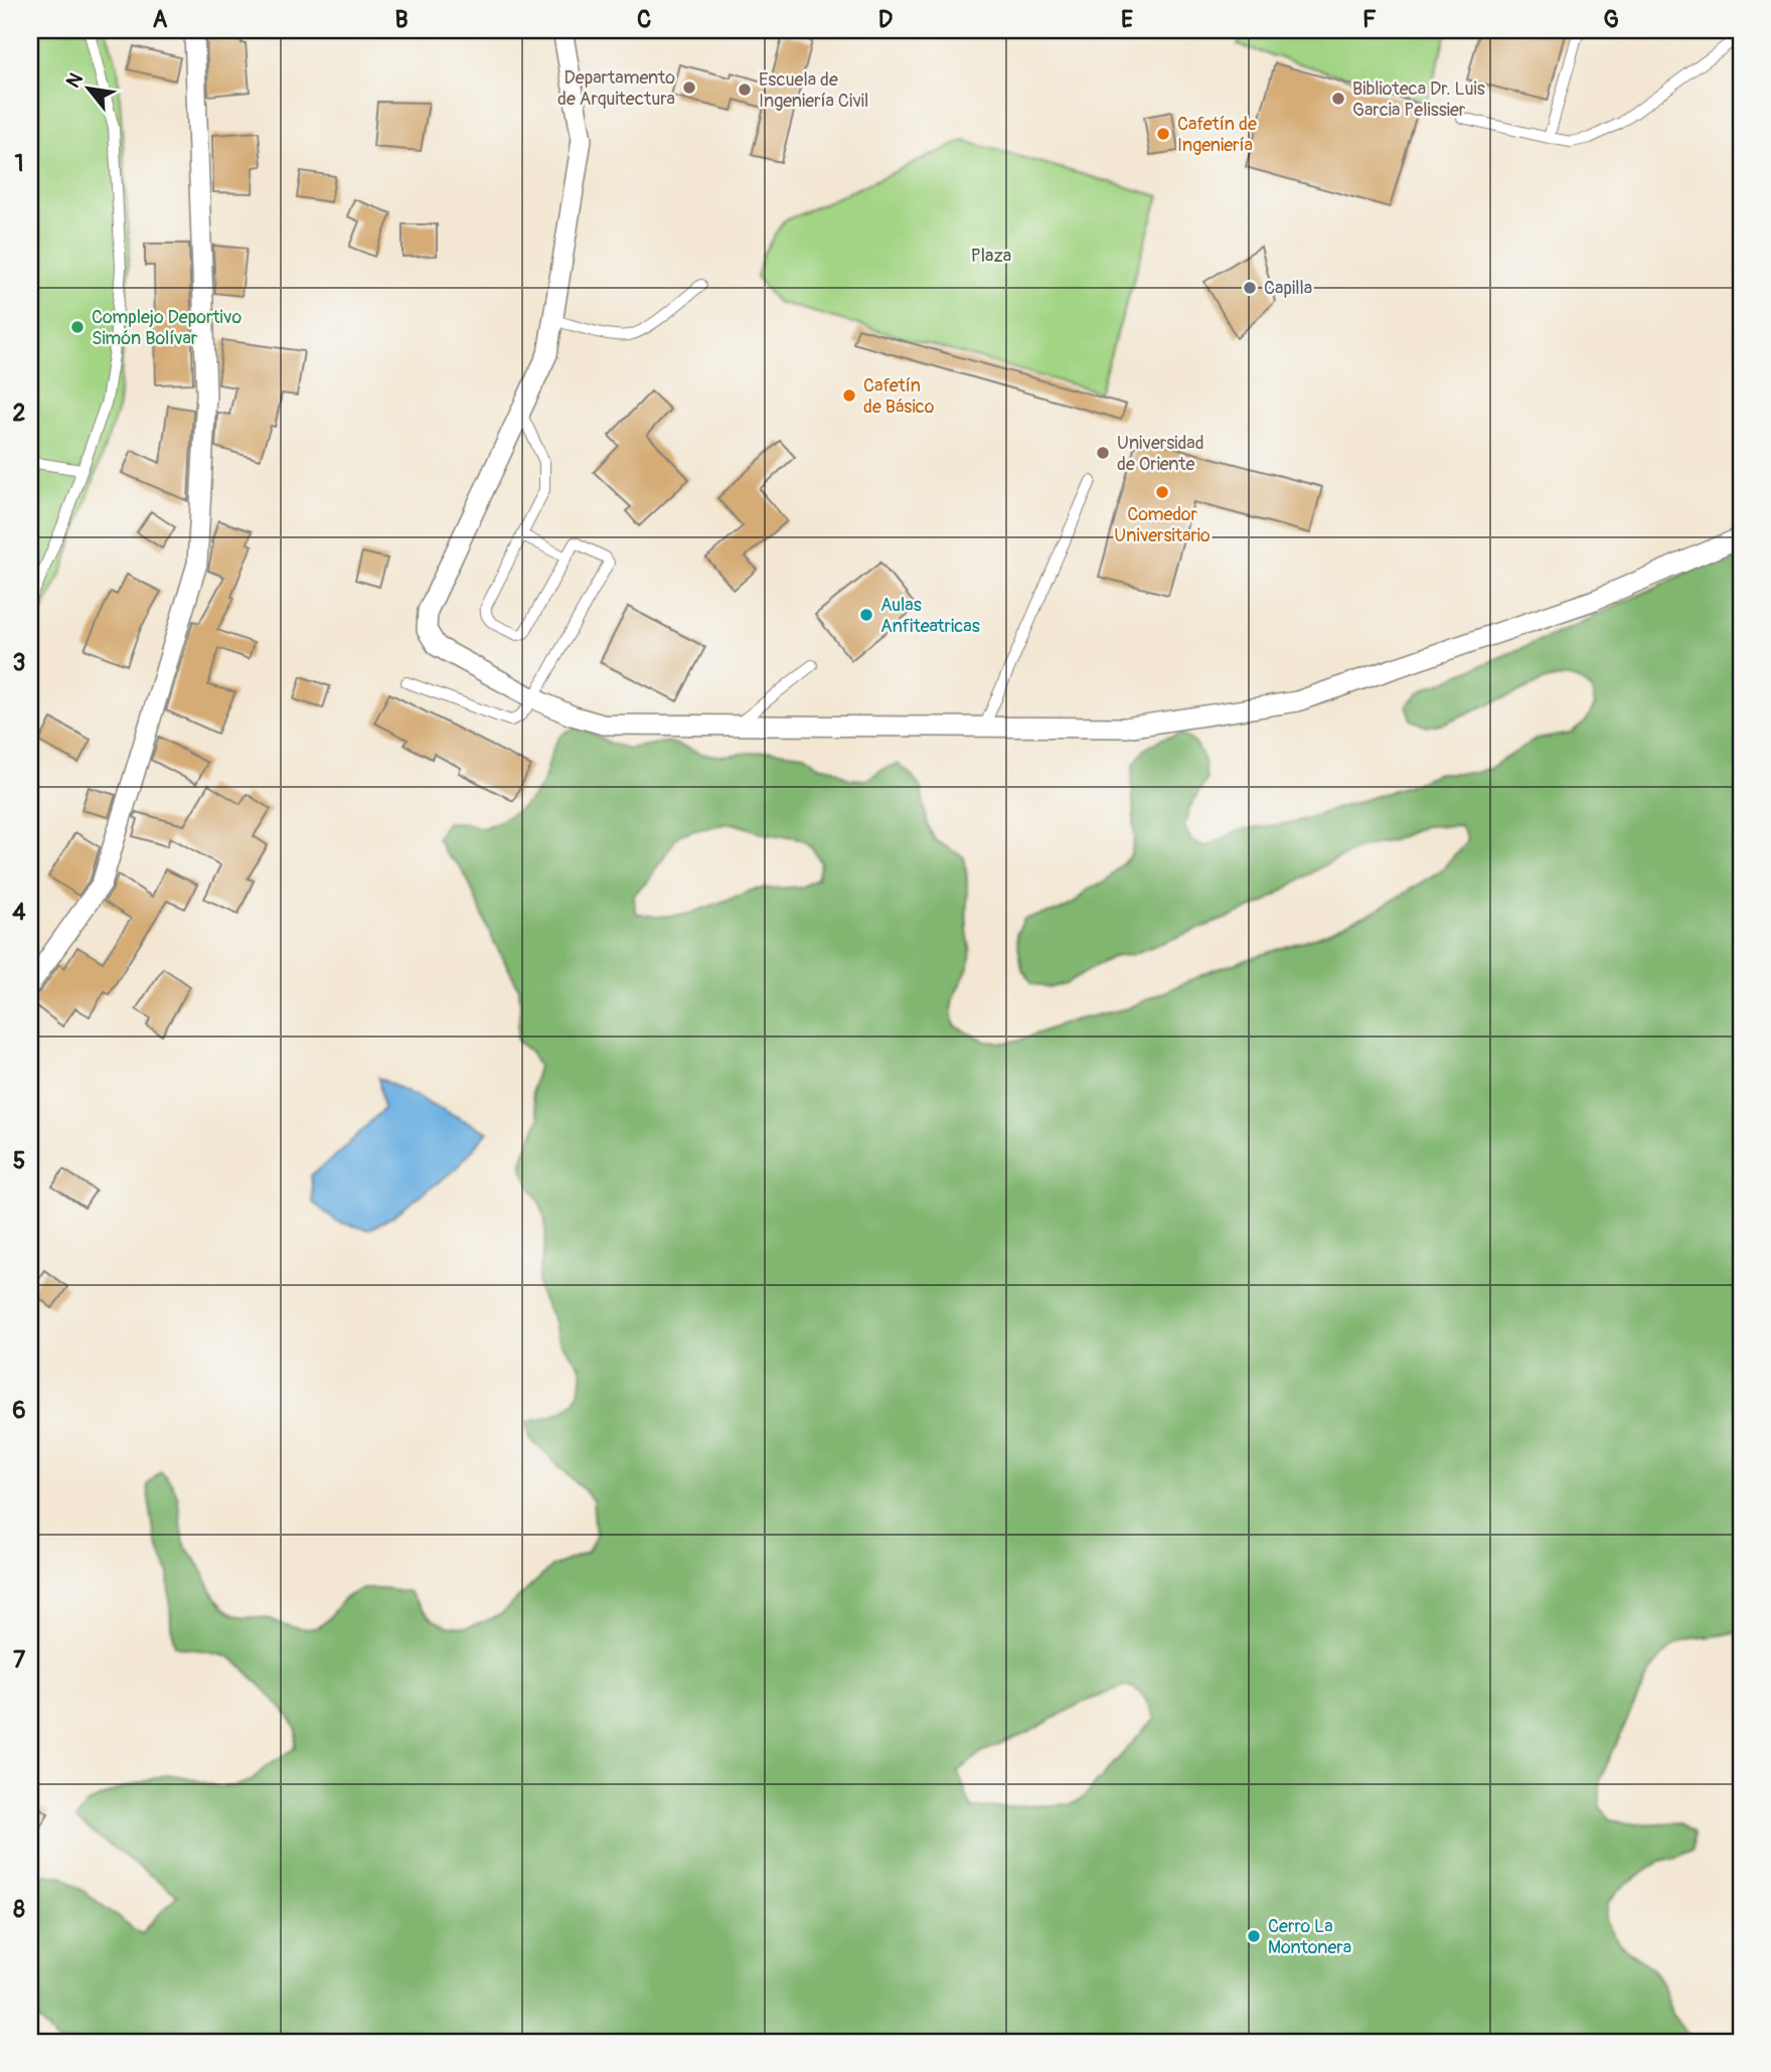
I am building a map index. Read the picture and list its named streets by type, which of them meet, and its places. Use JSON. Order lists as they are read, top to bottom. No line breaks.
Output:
{"parks":["Plaza"],"places":["Departamento de Arquitectura","Escuela de Ingeniería Civil","Biblioteca Dr. Luis Garcia Pelissier","Cafetín de Ingeniería","Capilla","Complejo Deportivo Simón Bolívar","Cafetín de Básico","Universidad de Oriente","Comedor Universitario","Aulas Anfiteatricas","Cerro La Montonera"],"north":"top left","grid":{"columns":["A","B","C","D","E","F","G"],"rows":["1","2","3","4","5","6","7","8"]}}
